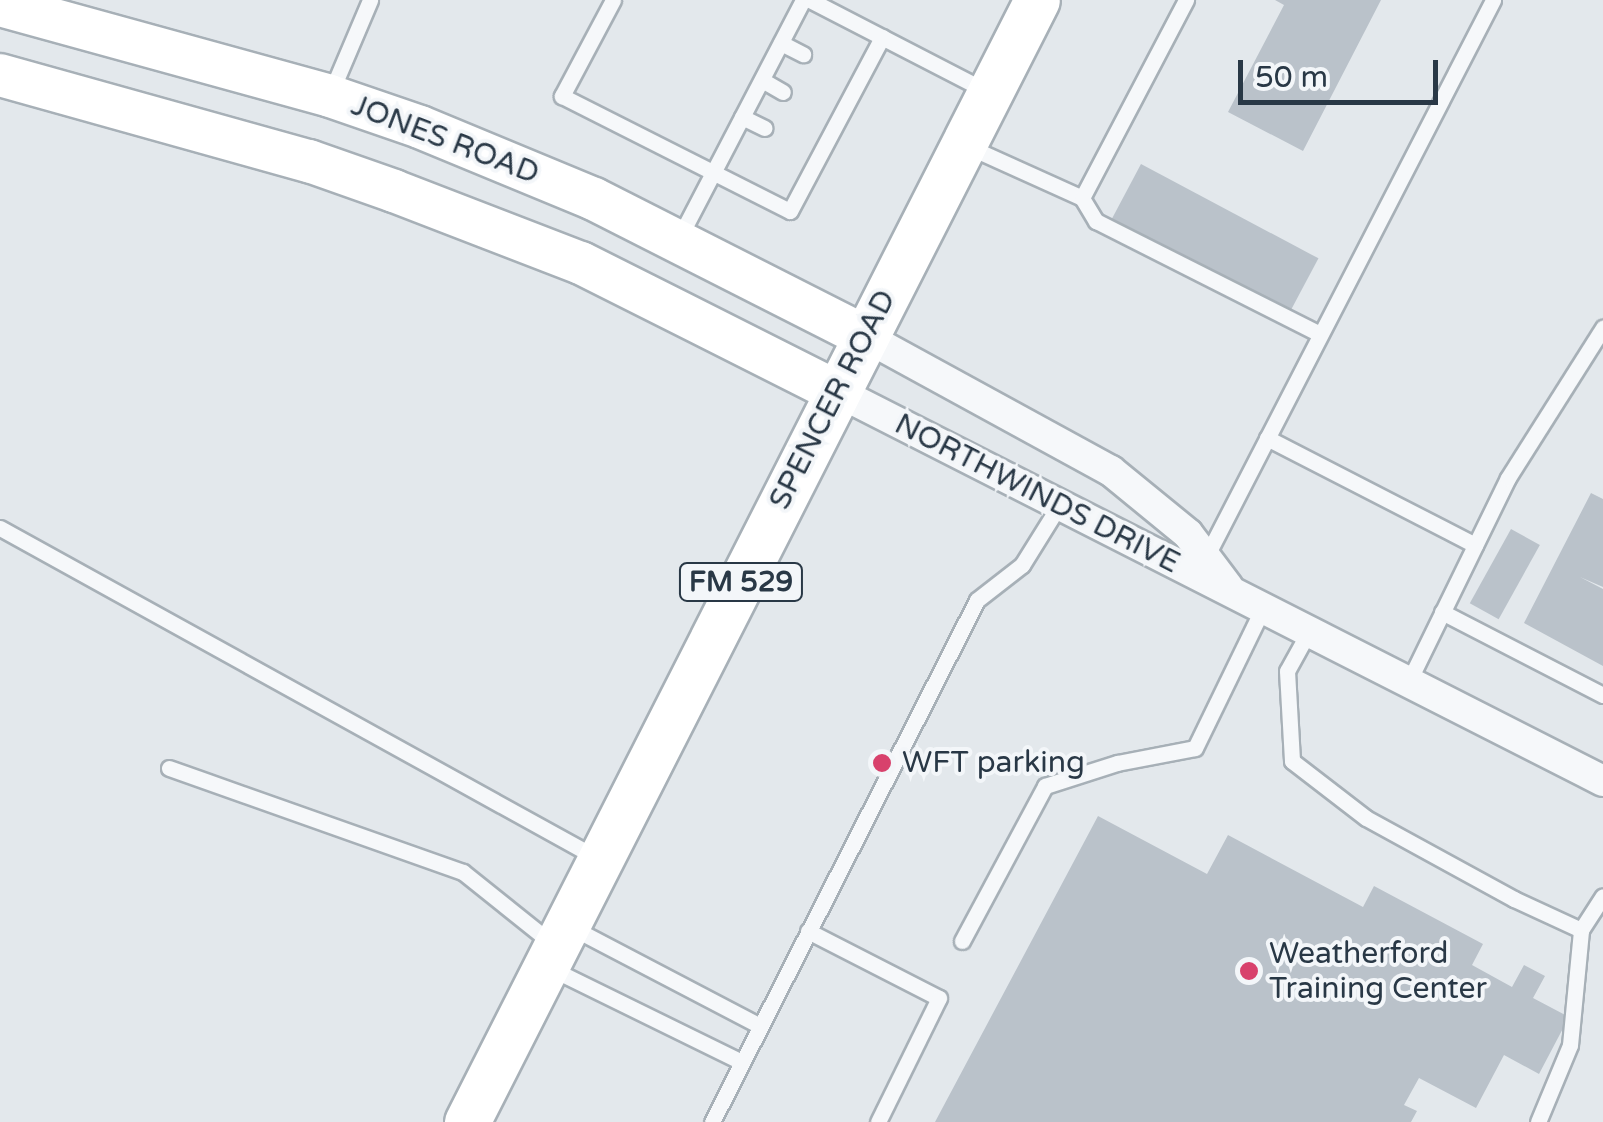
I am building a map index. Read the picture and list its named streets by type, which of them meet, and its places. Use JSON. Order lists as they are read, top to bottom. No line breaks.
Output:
{"streets":{"main road":["JONES ROAD","SPENCER ROAD","FM 529"],"street":["NORTHWINDS DRIVE"]},"crossings":[["JONES ROAD","SPENCER ROAD"],["JONES ROAD","NORTHWINDS DRIVE"],["SPENCER ROAD","NORTHWINDS DRIVE"]],"places":["WFT parking","Weatherford Training Center"],"scale_bar":"50 m"}
